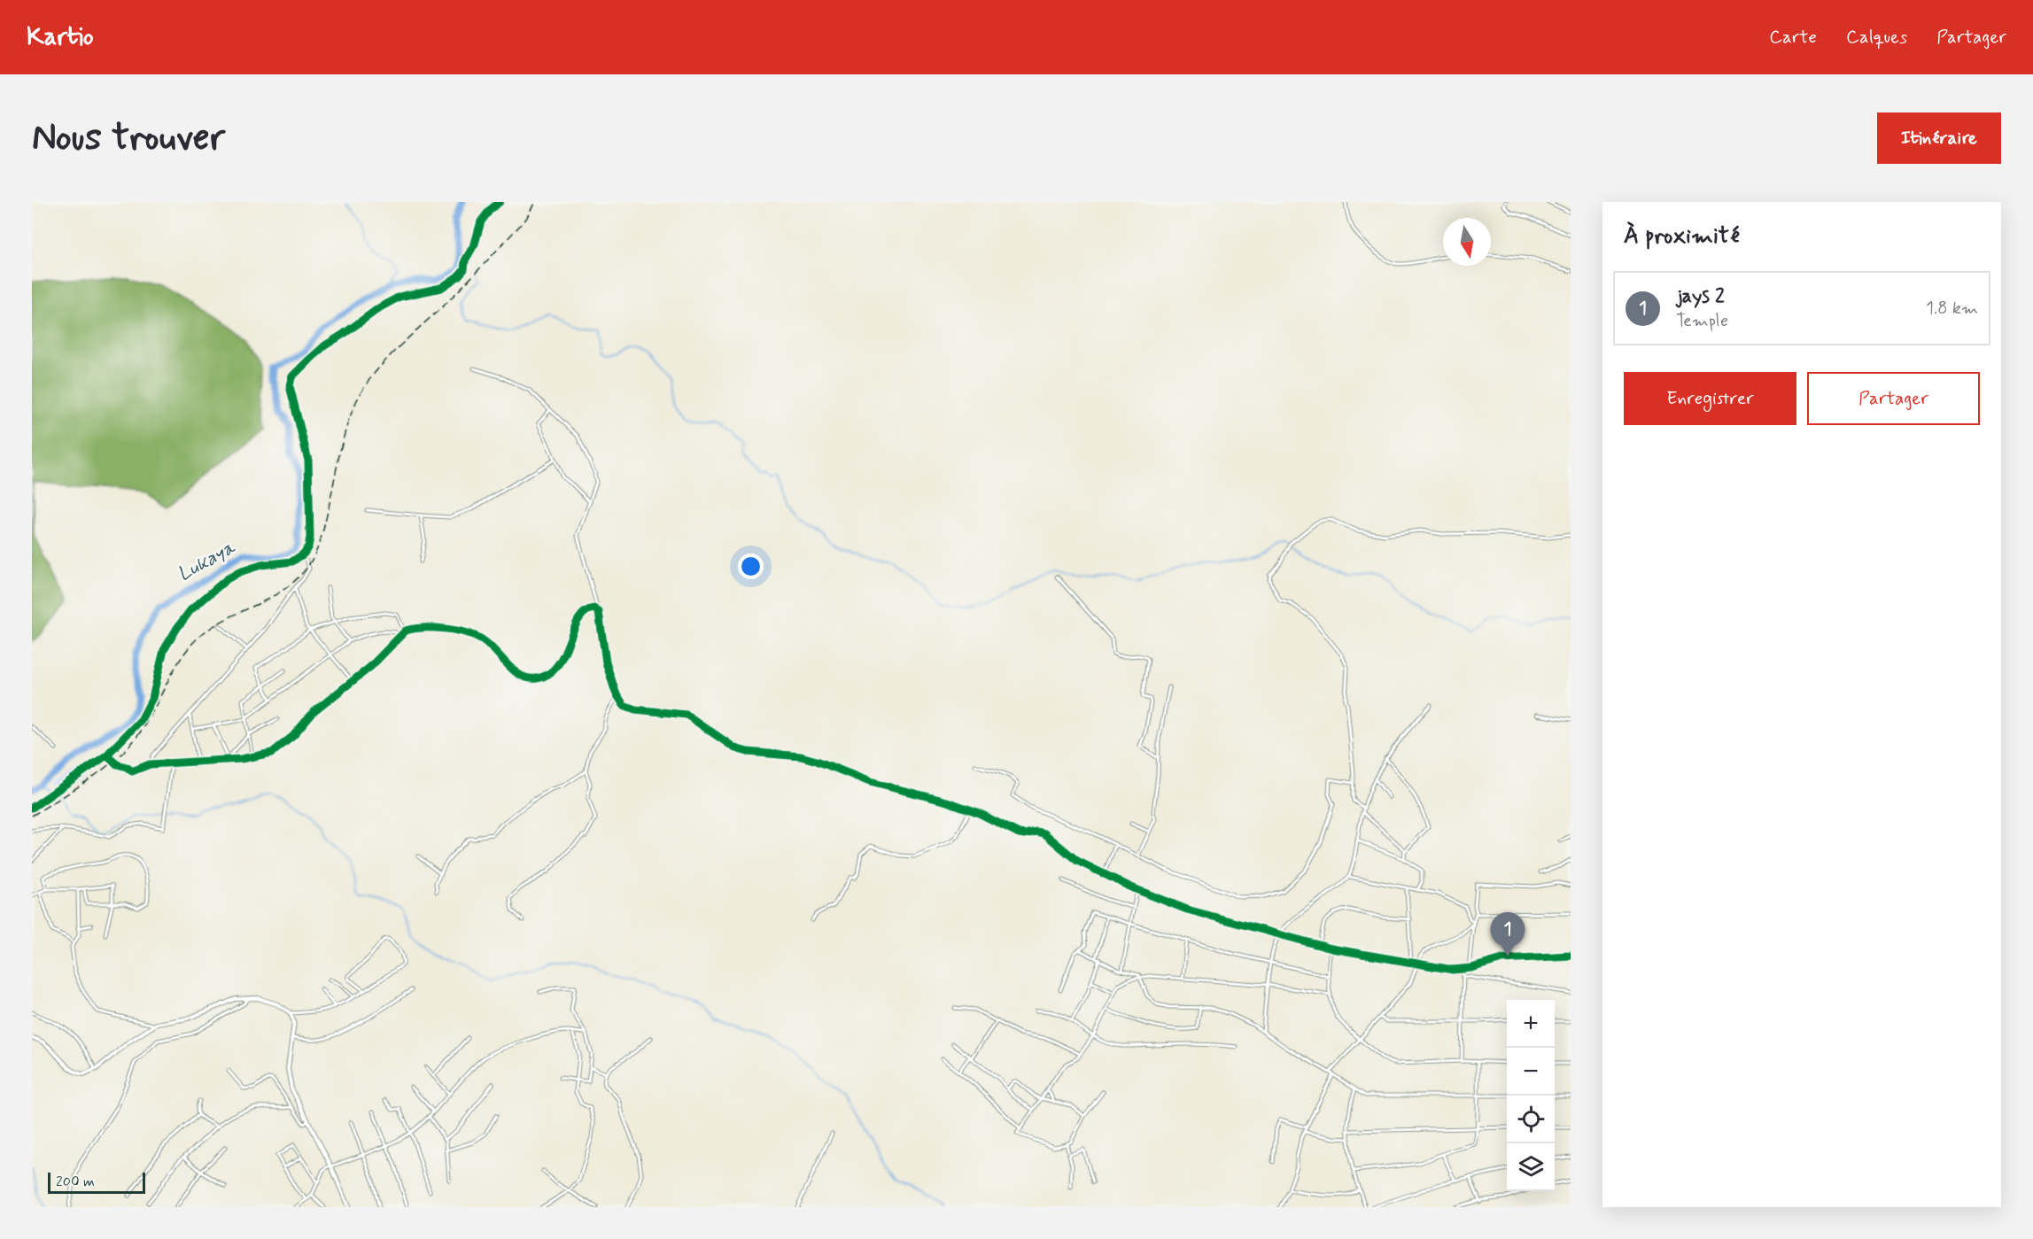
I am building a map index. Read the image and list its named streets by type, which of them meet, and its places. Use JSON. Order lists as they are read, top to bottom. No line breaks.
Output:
{"water":["Lukaya"],"scale_bar":"200 m","north":"bottom","page":{"header":"Kartio","nav":["Carte","Calques","Partager"],"buttons":["Itinéraire",["Enregistrer","Partager"]],"title":"Nous trouver","heading":"À proximité","list":[{"mark":"1","name":"jays 2","note":"Temple","value":"1.8 km"}],"pins":"1","map_buttons":["+","−"],"scale":"200 m"}}
